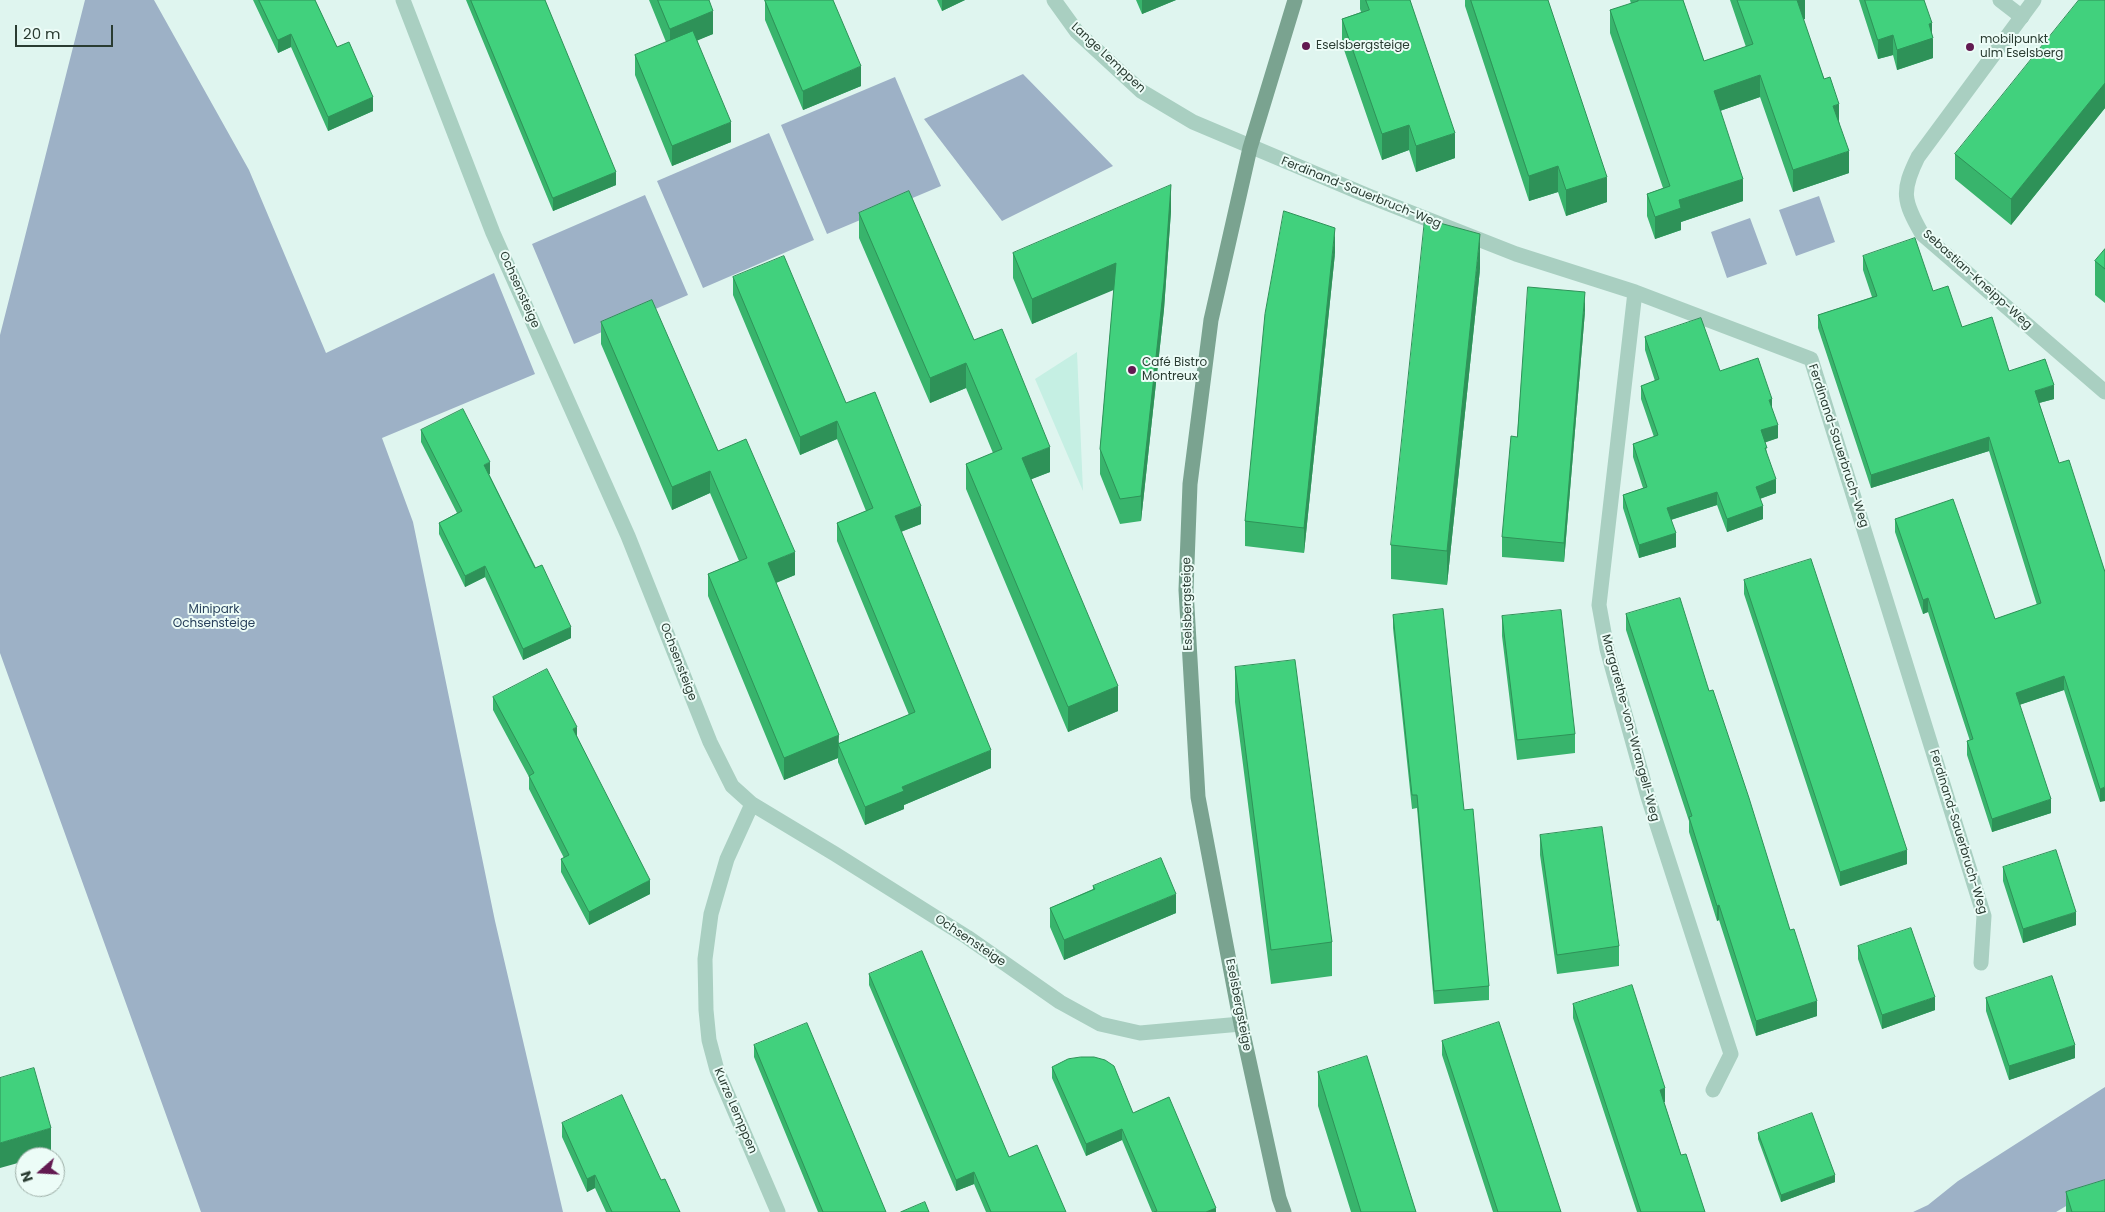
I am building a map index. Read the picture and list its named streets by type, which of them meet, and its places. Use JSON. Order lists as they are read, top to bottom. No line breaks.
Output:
{"streets":{"street":["Lange Lemppen","Ferdinand-Sauerbruch-Weg","Sebastian-Kneipp-Weg","Ochsensteige","Eselsbergsteige","Margarethe-von-Wrangell-Weg","Kurze Lemppen"]},"crossings":[["Lange Lemppen","Ferdinand-Sauerbruch-Weg"],["Lange Lemppen","Eselsbergsteige"],["Ferdinand-Sauerbruch-Weg","Eselsbergsteige"],["Ferdinand-Sauerbruch-Weg","Margarethe-von-Wrangell-Weg"],["Ochsensteige","Eselsbergsteige"],["Ochsensteige","Kurze Lemppen"]],"parks":["Minipark Ochsensteige"],"places":["Eselsbergsteige","mobilpunkt ulm Eselsberg","Café Bistro Montreux"],"scale_bar":"20 m","north":"left"}
